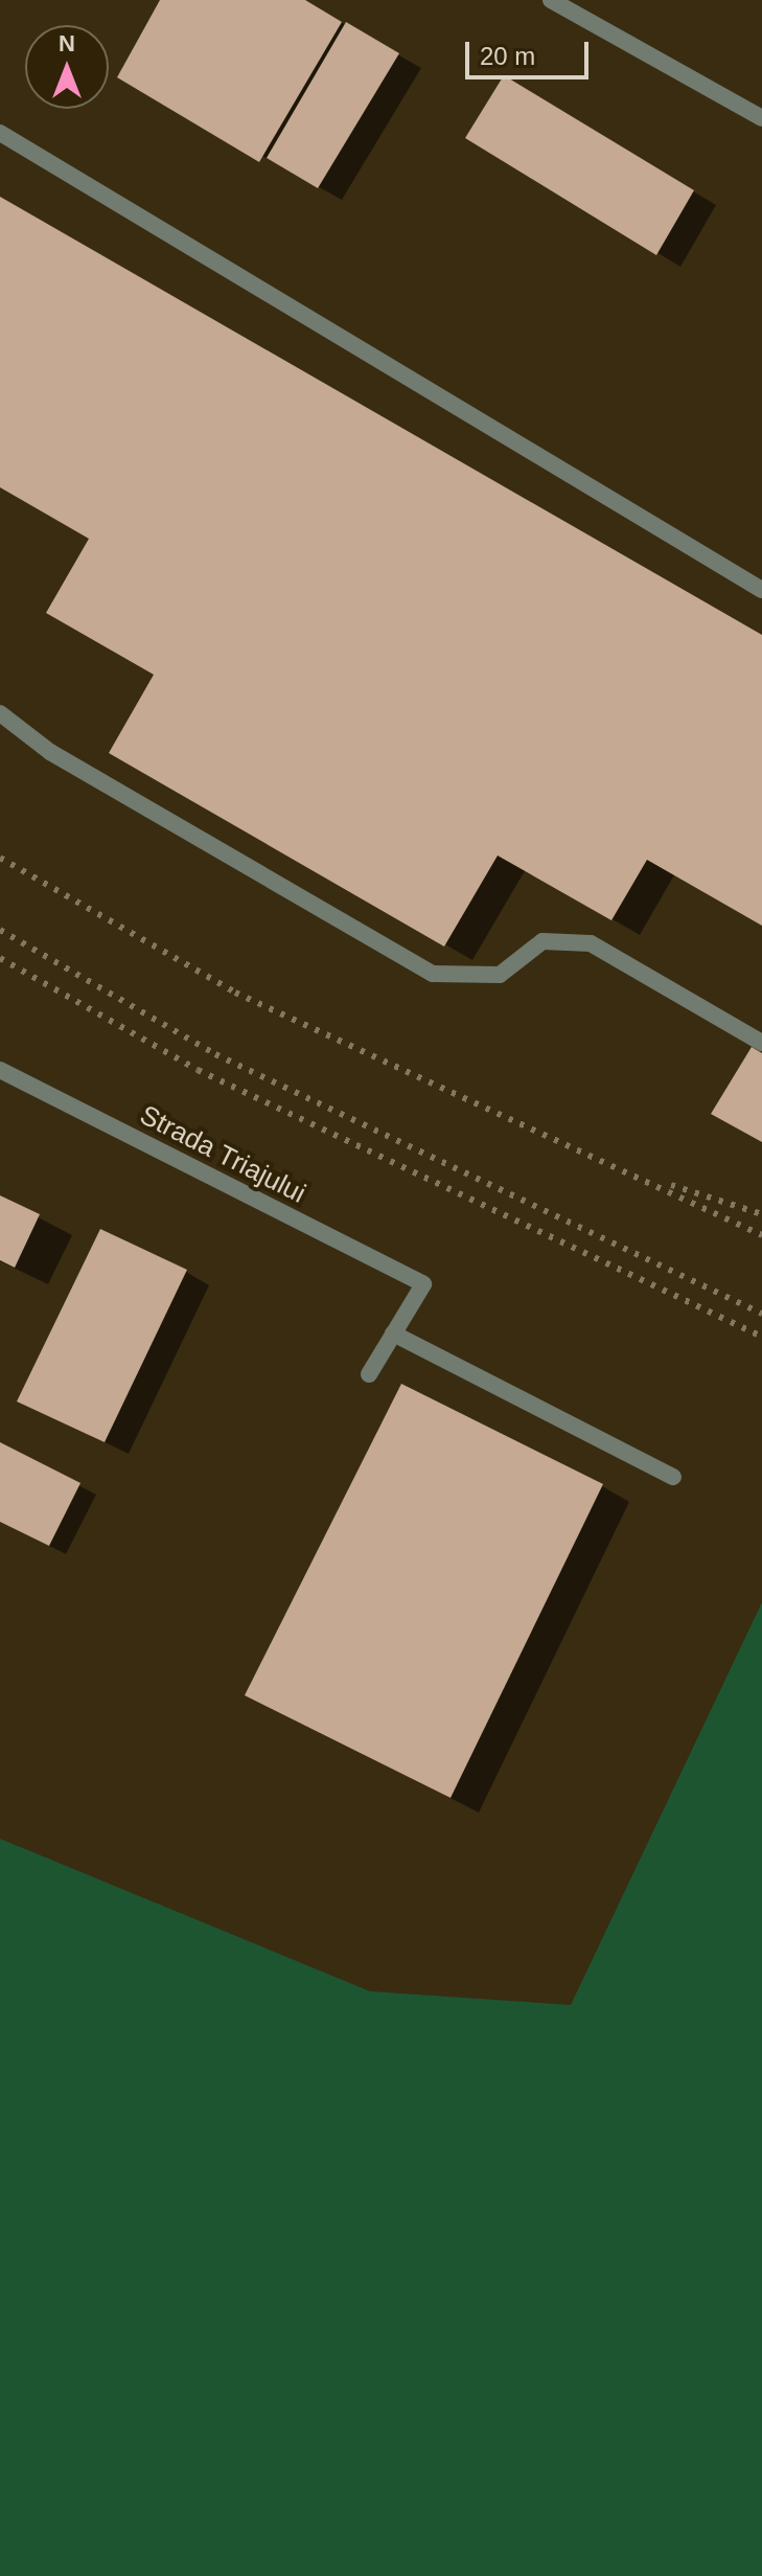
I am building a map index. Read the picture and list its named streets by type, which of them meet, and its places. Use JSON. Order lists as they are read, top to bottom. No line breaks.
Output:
{"streets":{"street":["Strada Triajului"]},"scale_bar":"20 m","north":"top"}
